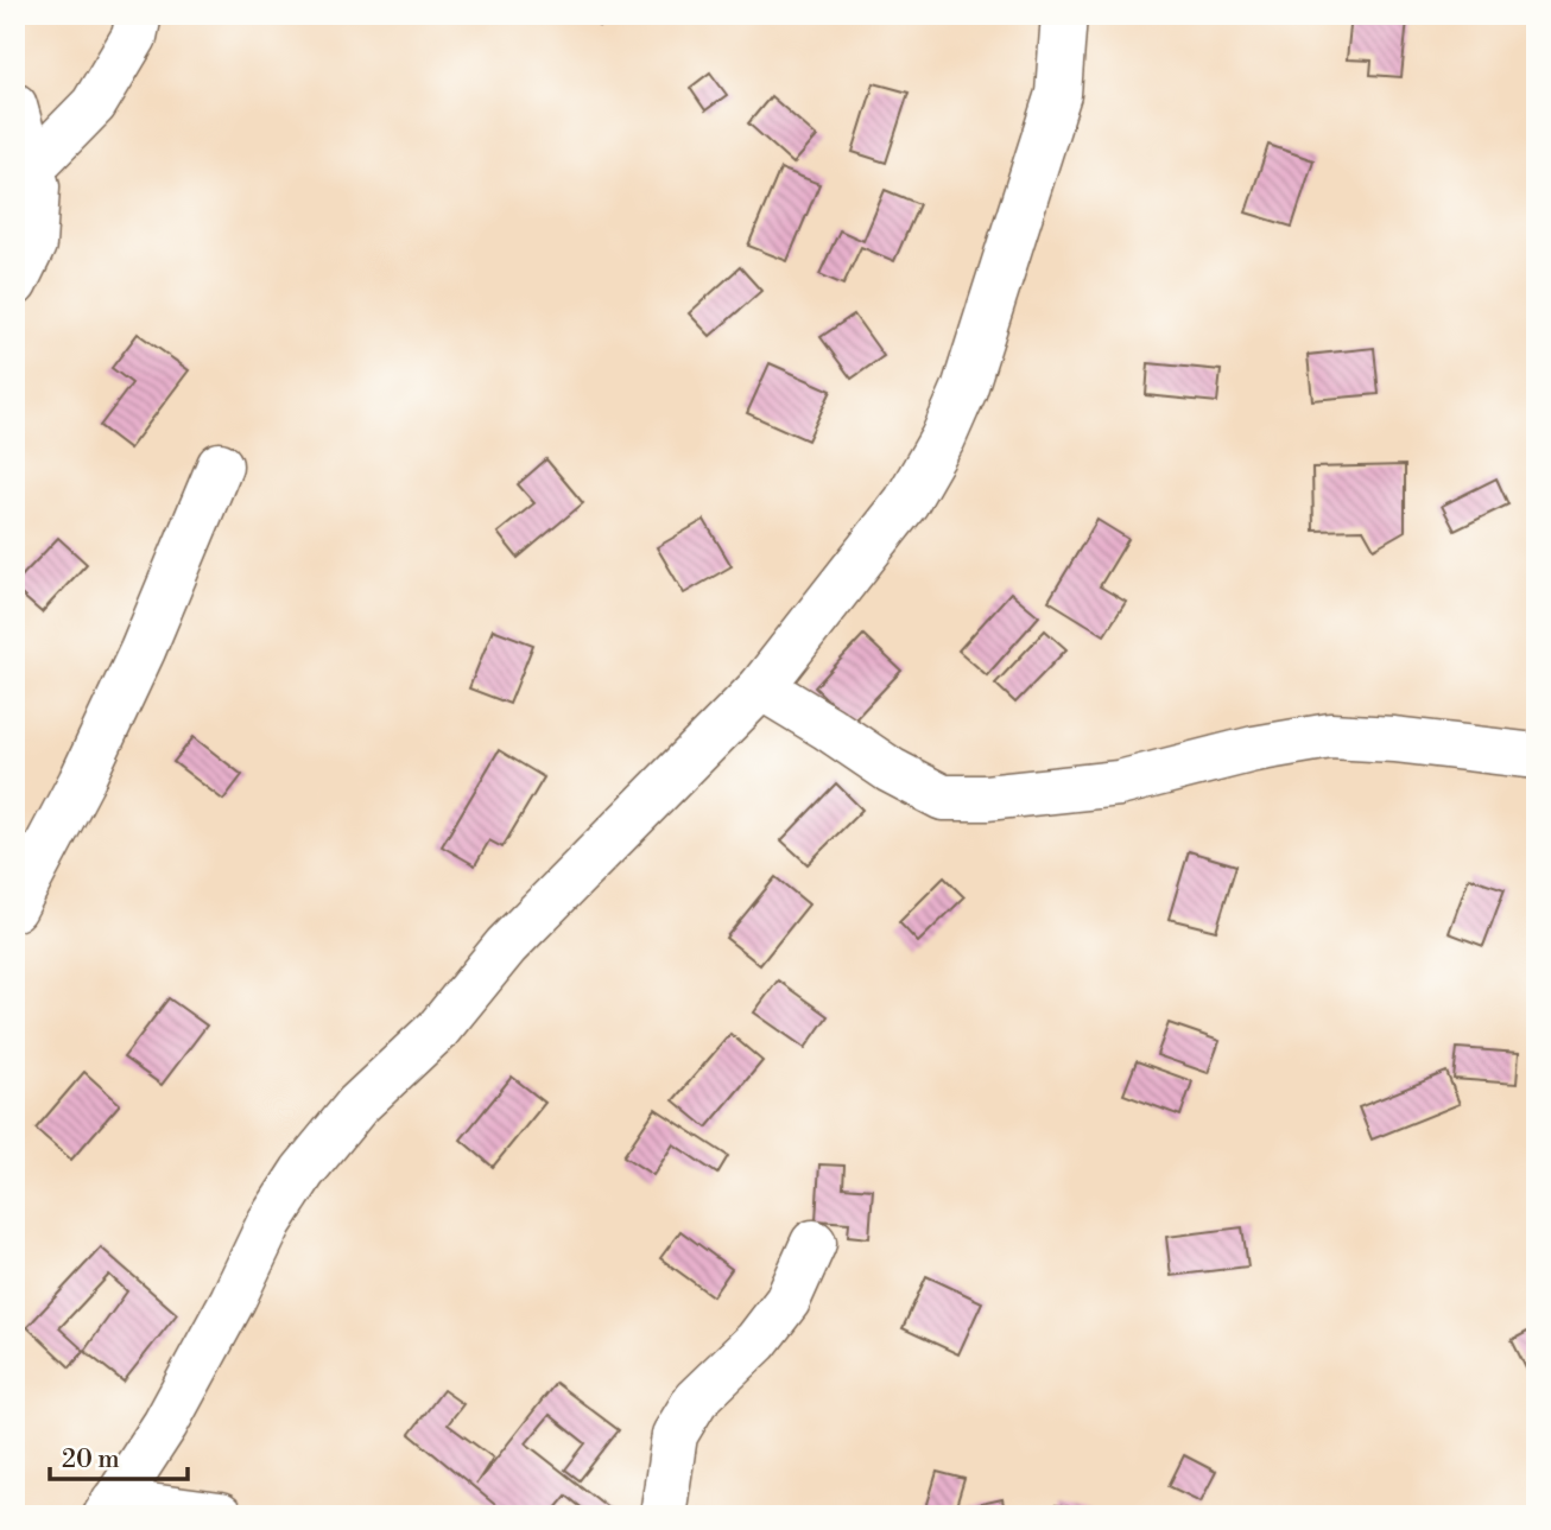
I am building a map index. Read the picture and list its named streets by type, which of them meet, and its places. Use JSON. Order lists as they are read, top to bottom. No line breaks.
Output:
{"scale_bar":"20 m"}
